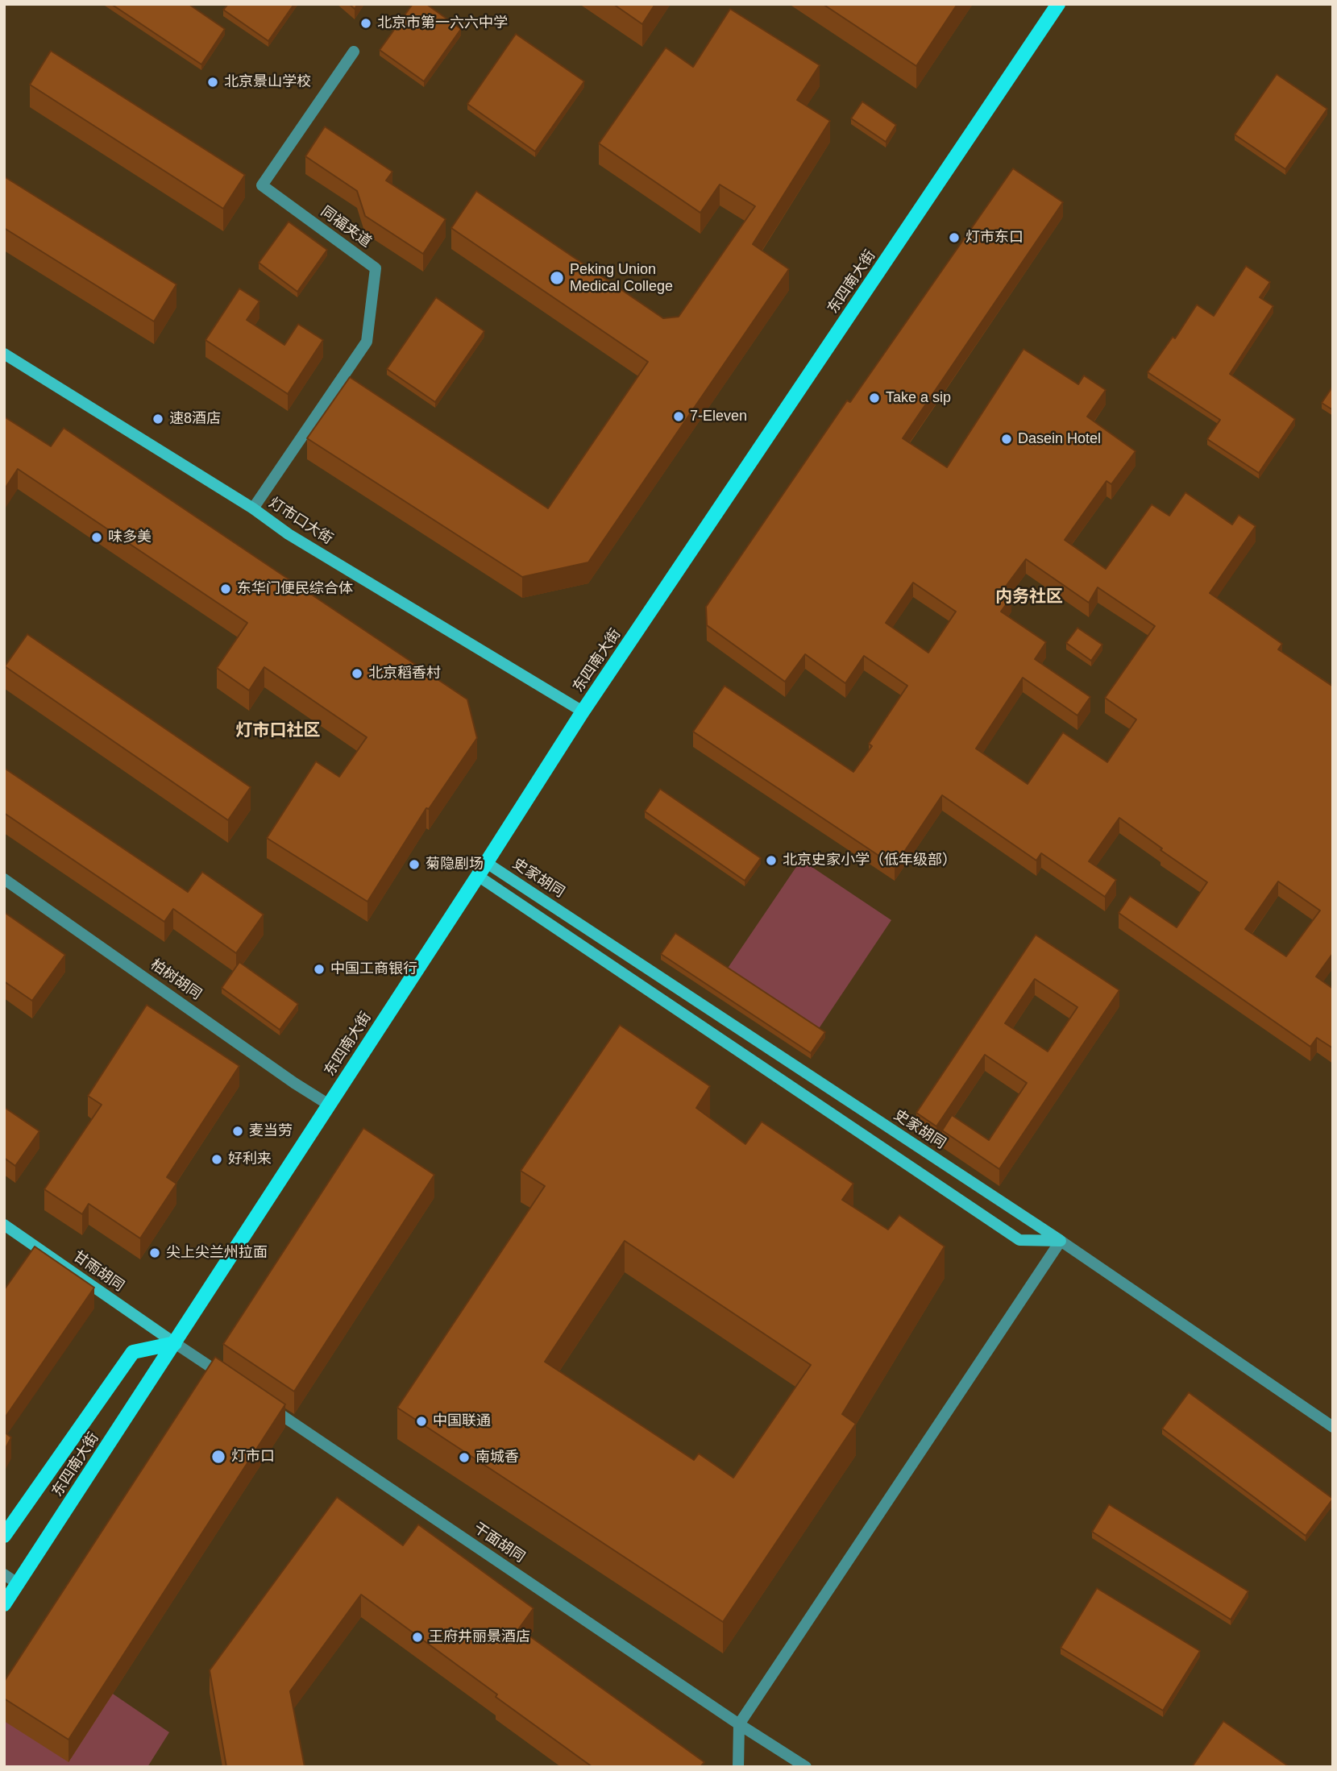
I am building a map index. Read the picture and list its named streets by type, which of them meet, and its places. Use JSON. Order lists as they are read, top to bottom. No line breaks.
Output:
{"streets":{"main road":["东四南大街"],"street":["同福夹道","灯市口大街","史家胡同","柏树胡同","甘雨胡同","干面胡同"]},"crossings":[["同福夹道","灯市口大街"],["东四南大街","灯市口大街"],["东四南大街","史家胡同"],["东四南大街","柏树胡同"],["东四南大街","甘雨胡同"]],"districts":["内务社区","灯市口社区"],"places":["北京市第一六六中学","北京景山学校","灯市东口","Peking Union Medical College","Take a sip","7-Eleven","速8酒店","Dasein Hotel","味多美","东华门便民综合体","北京稻香村","北京史家小学（低年级部）","菊隐剧场","中国工商银行","麦当劳","好利来","尖上尖兰州拉面","中国联通","灯市口","南城香","王府井丽景酒店"]}
